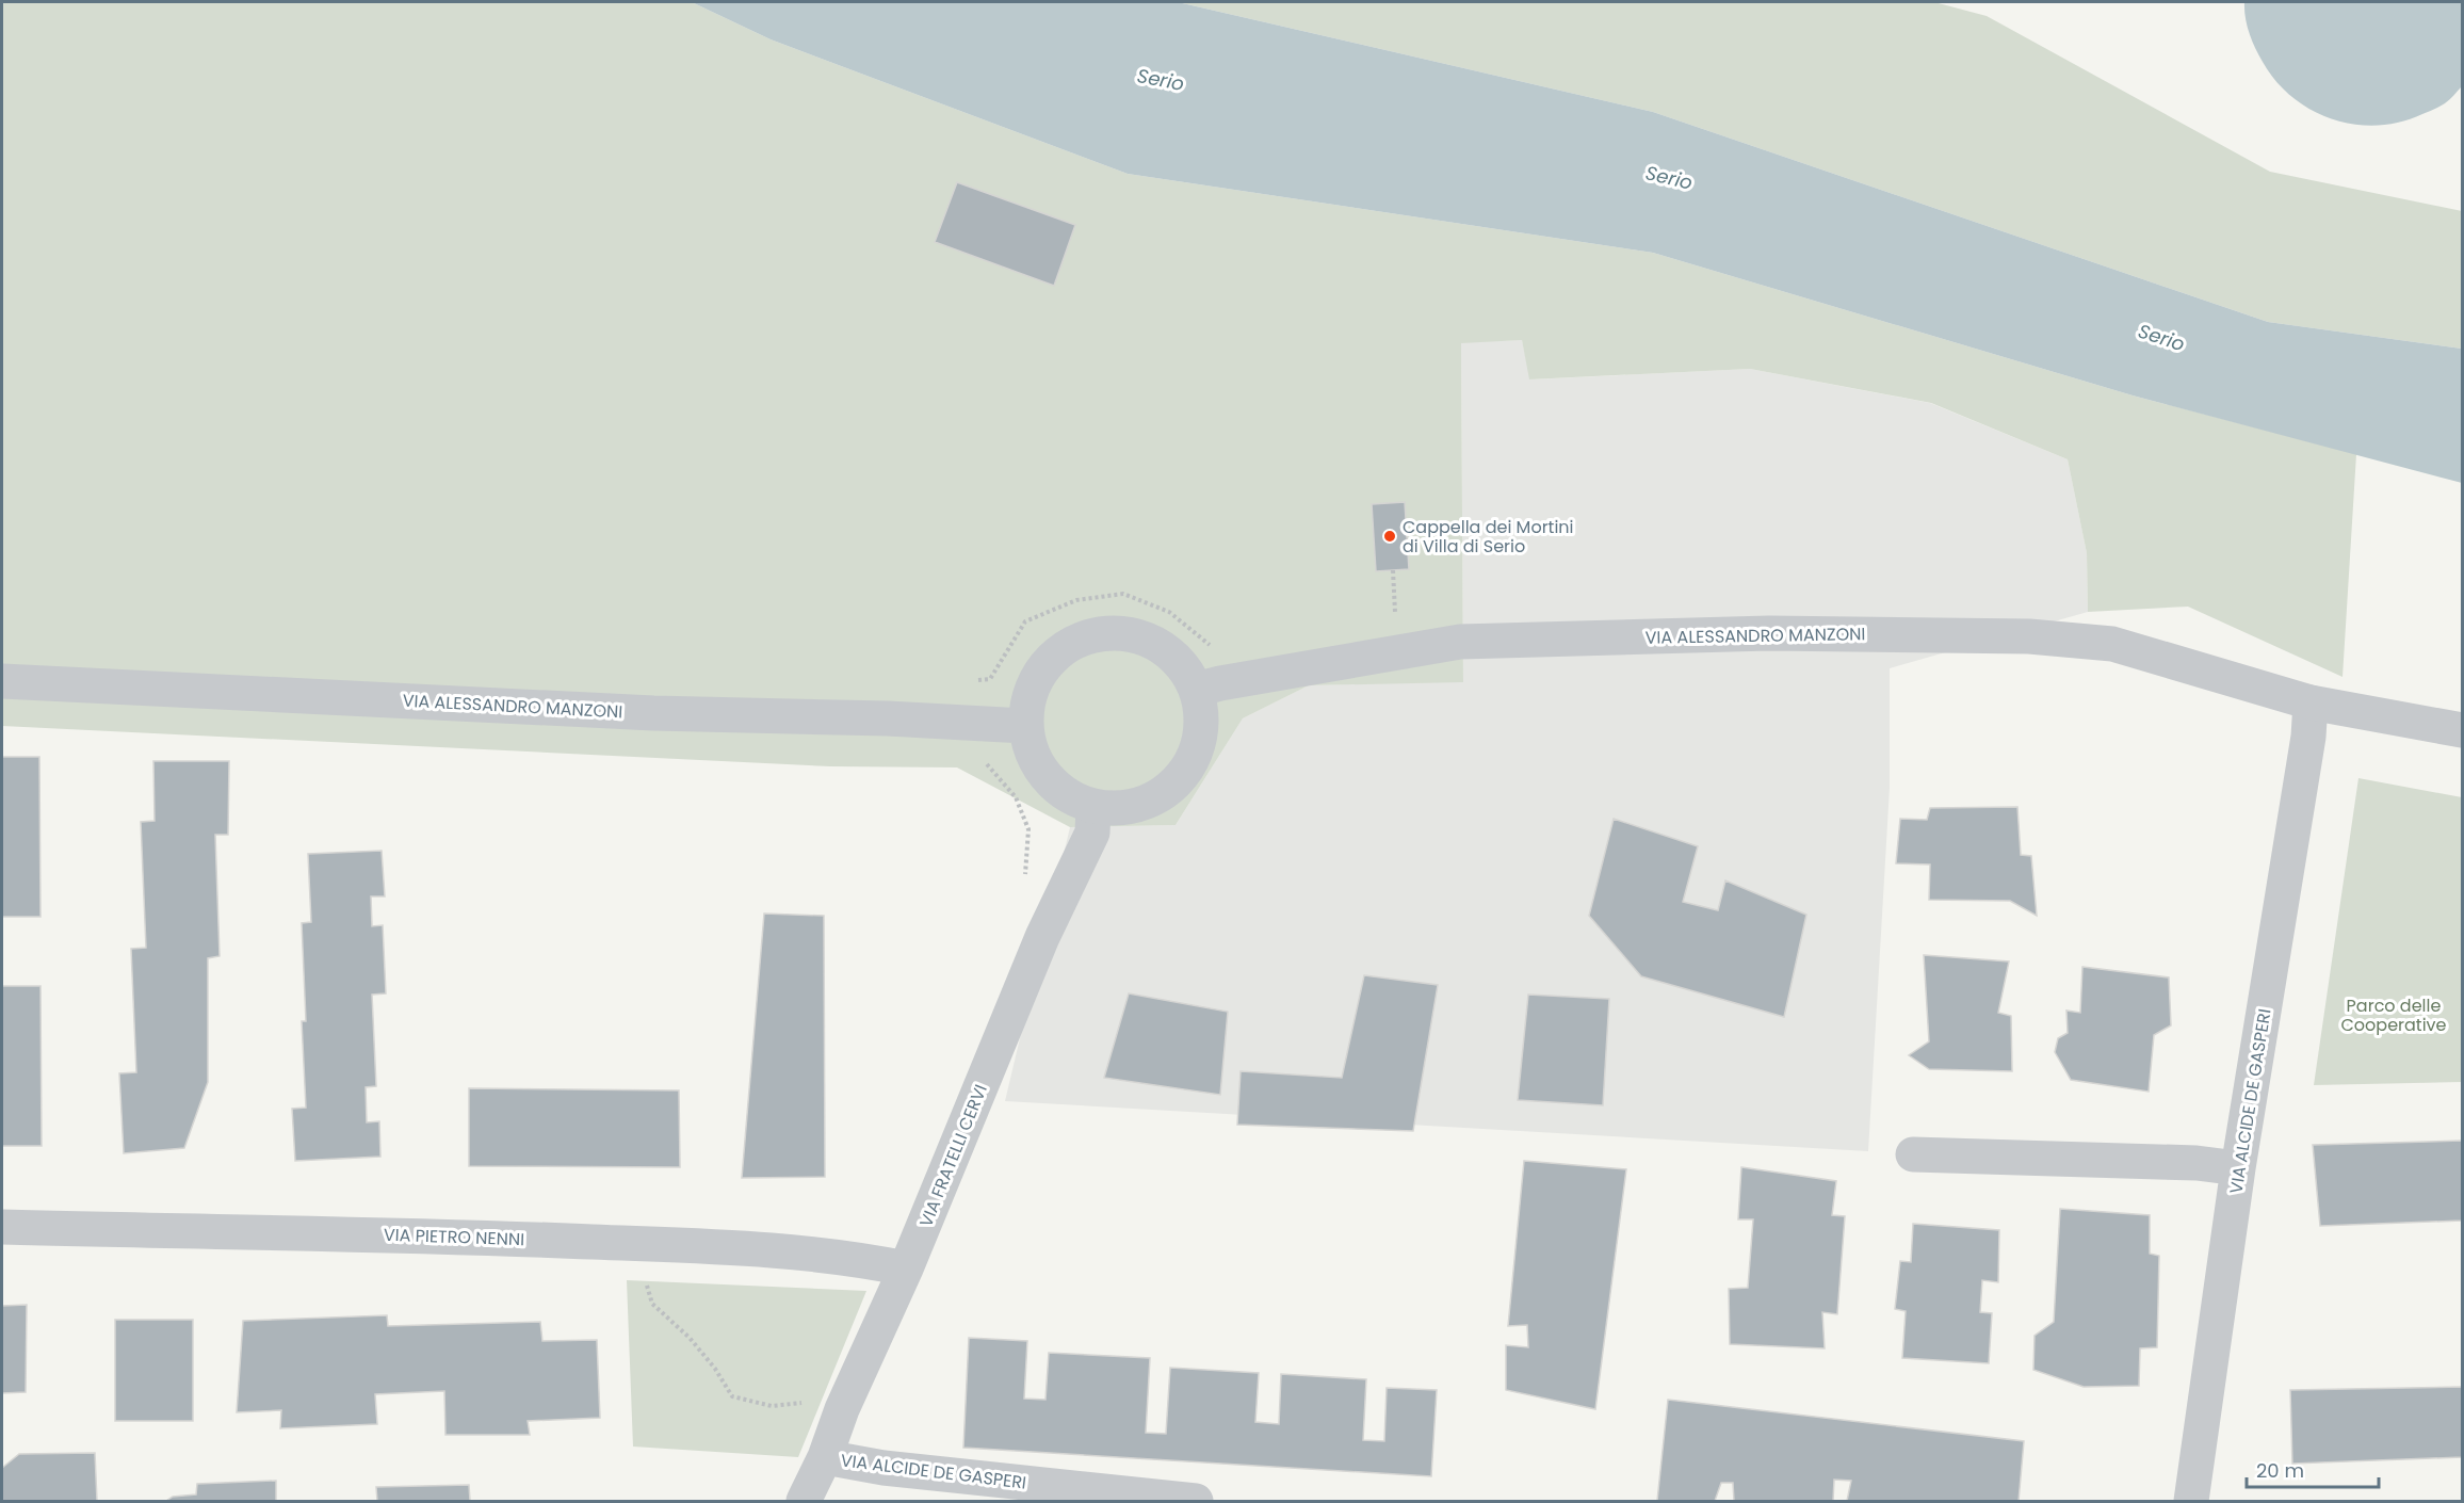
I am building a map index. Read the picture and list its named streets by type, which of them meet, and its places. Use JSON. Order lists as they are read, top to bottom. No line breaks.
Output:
{"streets":{"street":["VIA ALESSANDRO MANZONI","VIA ALCIDE DE GASPERI","VIA FRATELLI CERVI","VIA PIETRO NENNI"]},"crossings":[["VIA ALESSANDRO MANZONI","VIA ALCIDE DE GASPERI"],["VIA ALESSANDRO MANZONI","VIA FRATELLI CERVI"],["VIA ALCIDE DE GASPERI","VIA FRATELLI CERVI"],["VIA FRATELLI CERVI","VIA PIETRO NENNI"]],"water":["Serio"],"parks":["Parco delle Cooperative"],"places":["Cappella dei Mortini di Villa di Serio"],"scale_bar":"20 m"}
